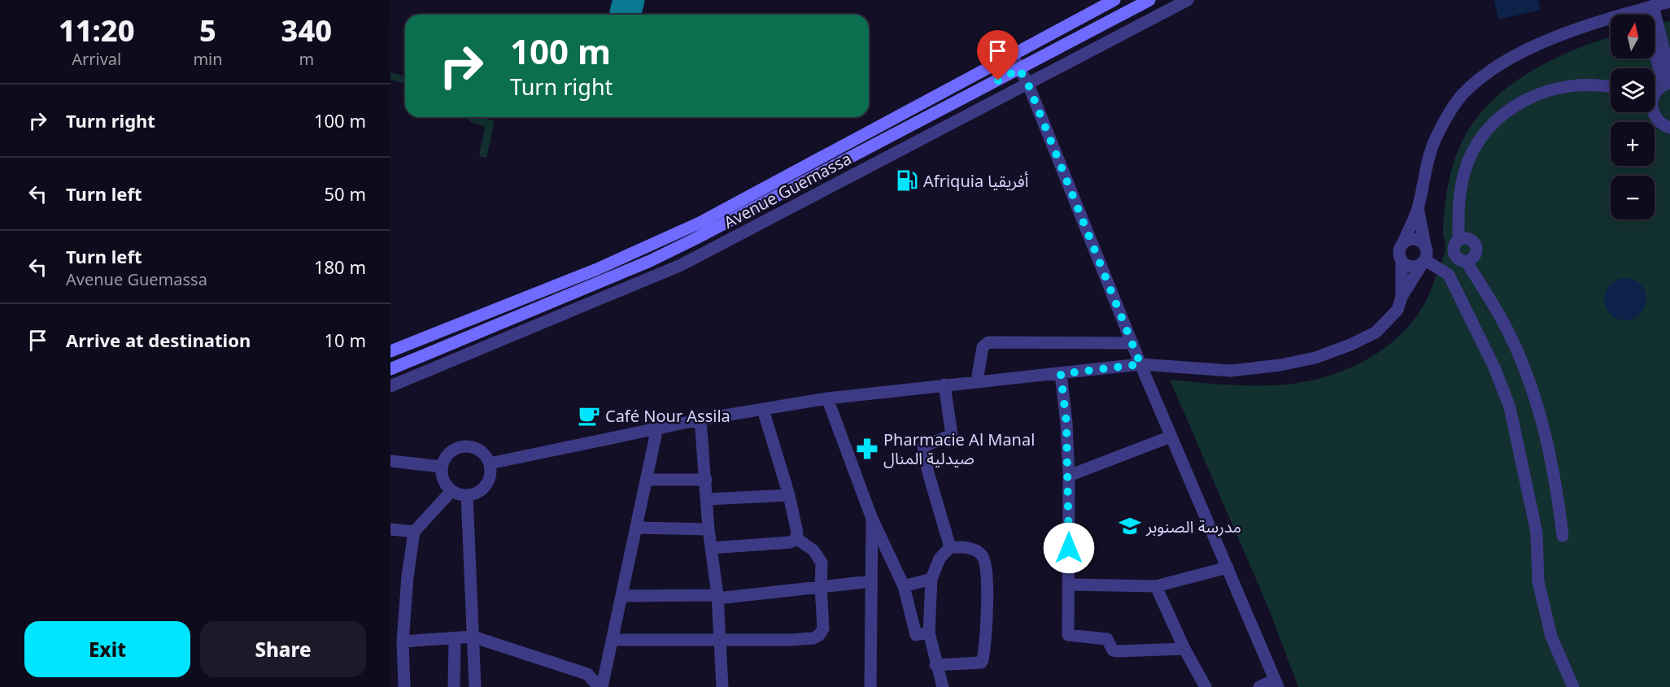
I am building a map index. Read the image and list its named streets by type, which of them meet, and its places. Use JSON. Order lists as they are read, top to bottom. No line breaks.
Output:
{"streets":{"main road":["Avenue Guemassa"]},"places":{"fuel station":["Afriquia أفريقيا"],"cafe":["Café Nour Assila"],"pharmacy":["Pharmacie Al Manal صيدلية المنال"],"school or university":["مدرسة الصنوبر"]},"north":"top","page":{"eta":["11:20","Arrival","5","min","340","m"],"map_buttons":["+","−"],"turn":["100 m","Turn right"],"list":[{"name":"Turn right","value":"100 m"},{"name":"Turn left","value":"50 m"},{"name":"Turn left","note":"Avenue Guemassa","value":"180 m"},{"name":"Arrive at destination","value":"10 m"}],"buttons":["Exit","Share"]}}
